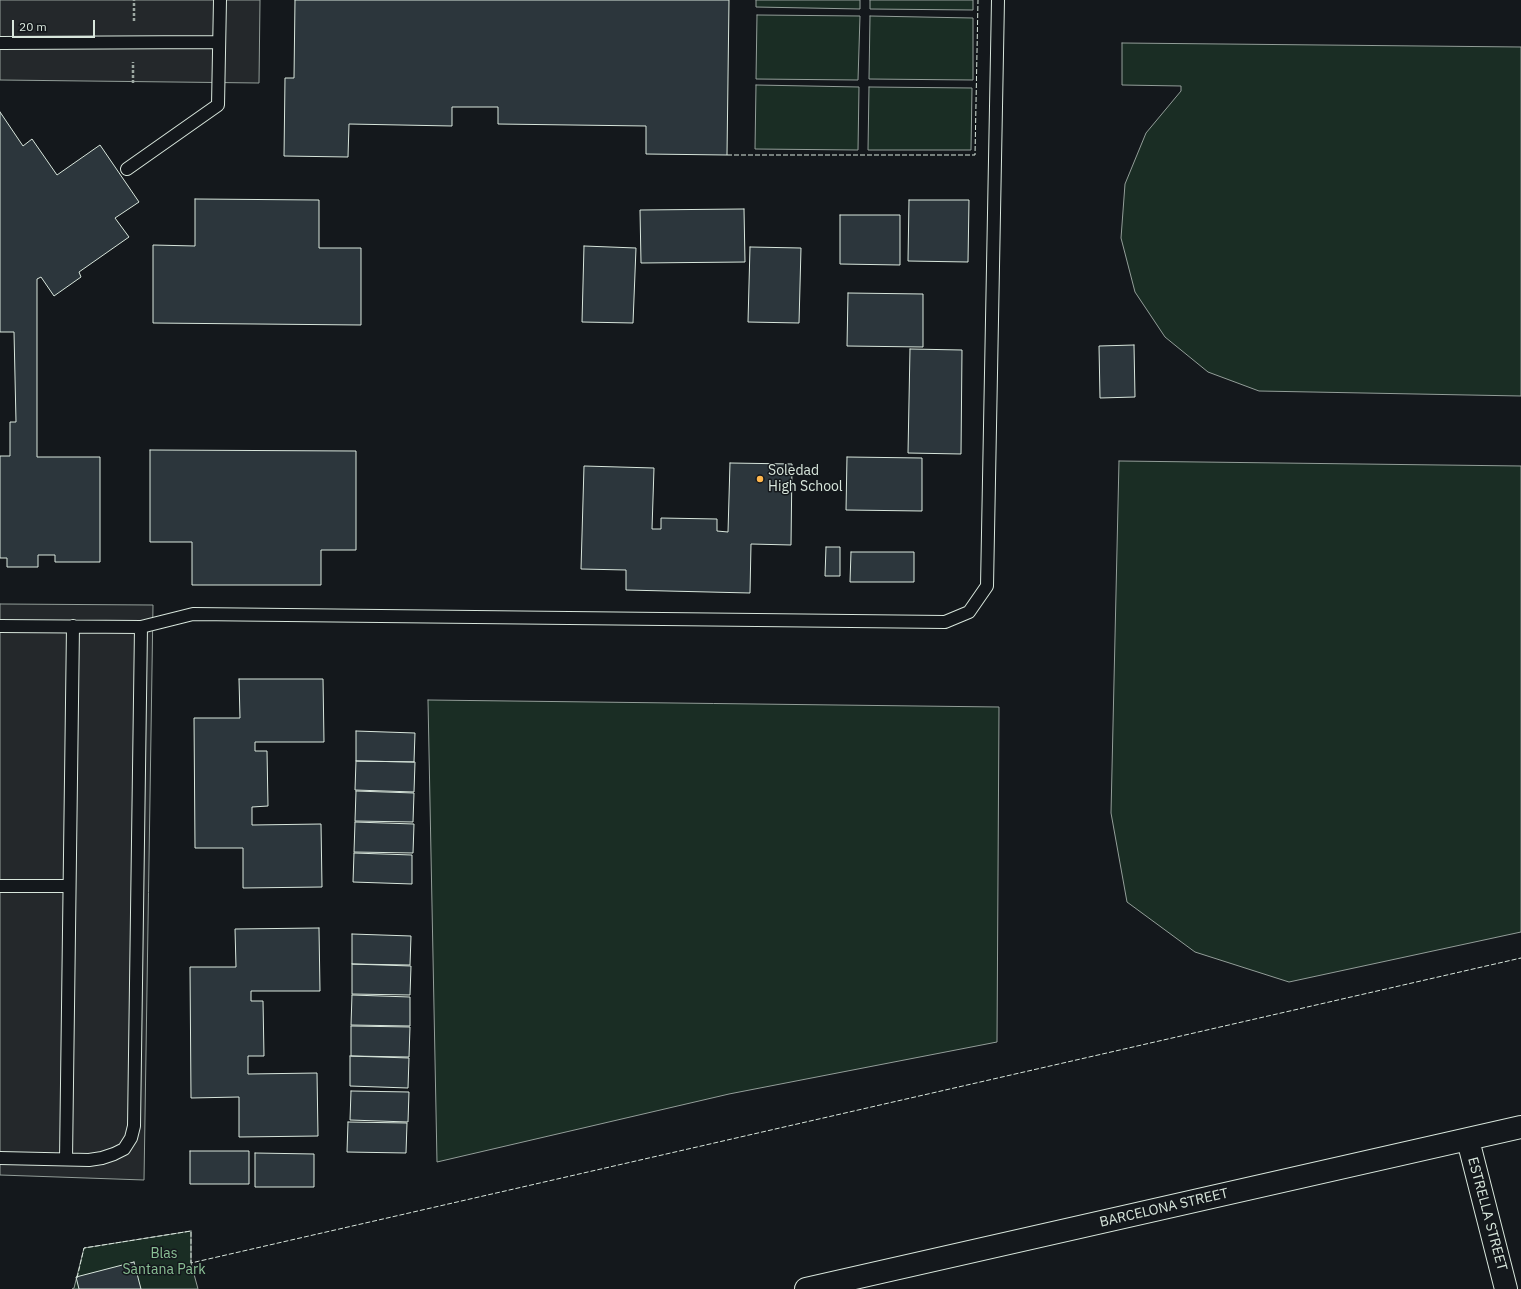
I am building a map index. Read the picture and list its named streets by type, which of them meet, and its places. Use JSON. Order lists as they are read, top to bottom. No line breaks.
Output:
{"streets":{"street":["BARCELONA STREET","ESTRELLA STREET"]},"crossings":[["BARCELONA STREET","ESTRELLA STREET"]],"parks":["Blas Santana Park"],"places":["Soledad High School"],"scale_bar":"20 m"}
